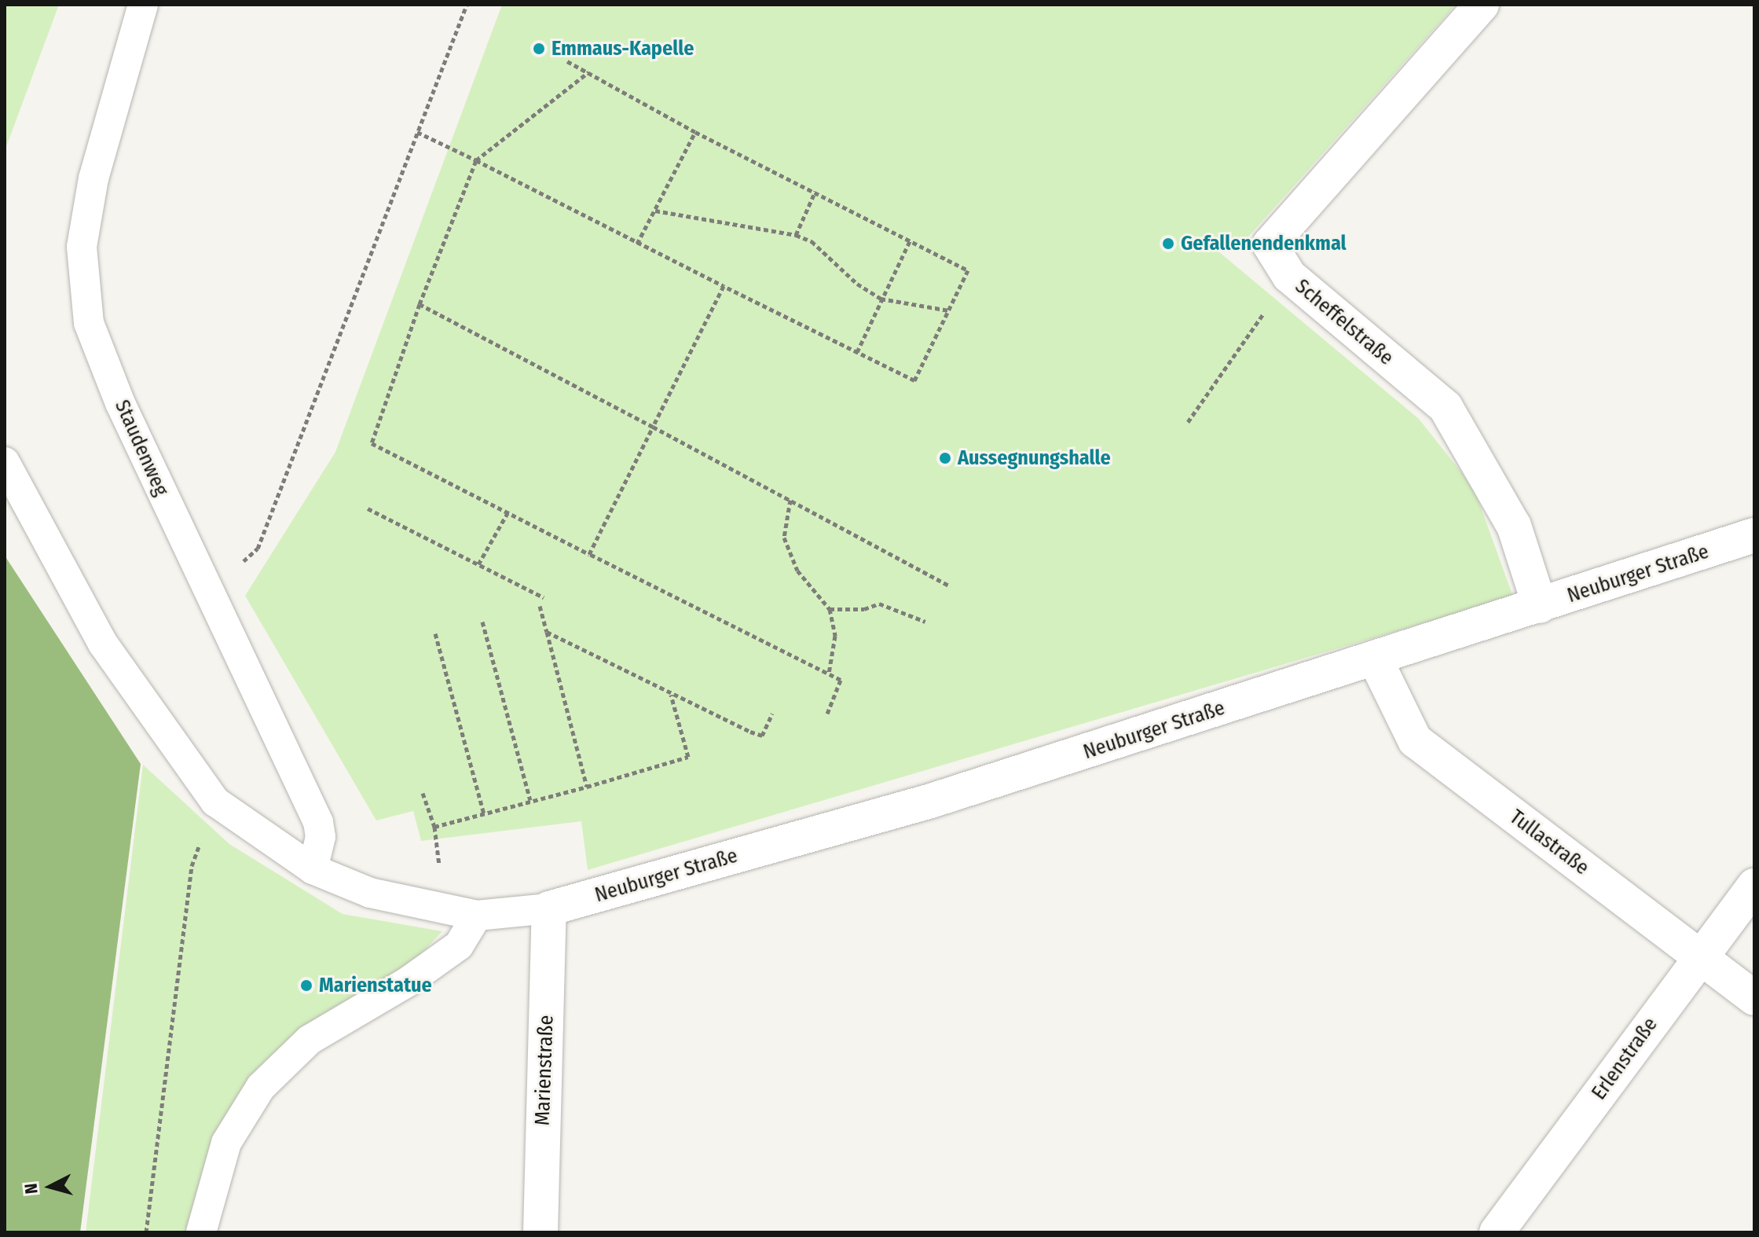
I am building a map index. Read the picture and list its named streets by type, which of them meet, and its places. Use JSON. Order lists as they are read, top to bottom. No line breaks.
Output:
{"streets":{"street":["Scheffelstraße","Neuburger Straße","Tullastraße","Erlenstraße","Marienstraße"],"lane":["Staudenweg"]},"crossings":[["Scheffelstraße","Neuburger Straße"],["Neuburger Straße","Tullastraße"],["Neuburger Straße","Marienstraße"],["Tullastraße","Erlenstraße"]],"places":["Emmaus-Kapelle","Gefallenendenkmal","Aussegnungshalle","Marienstatue"],"north":"left"}
